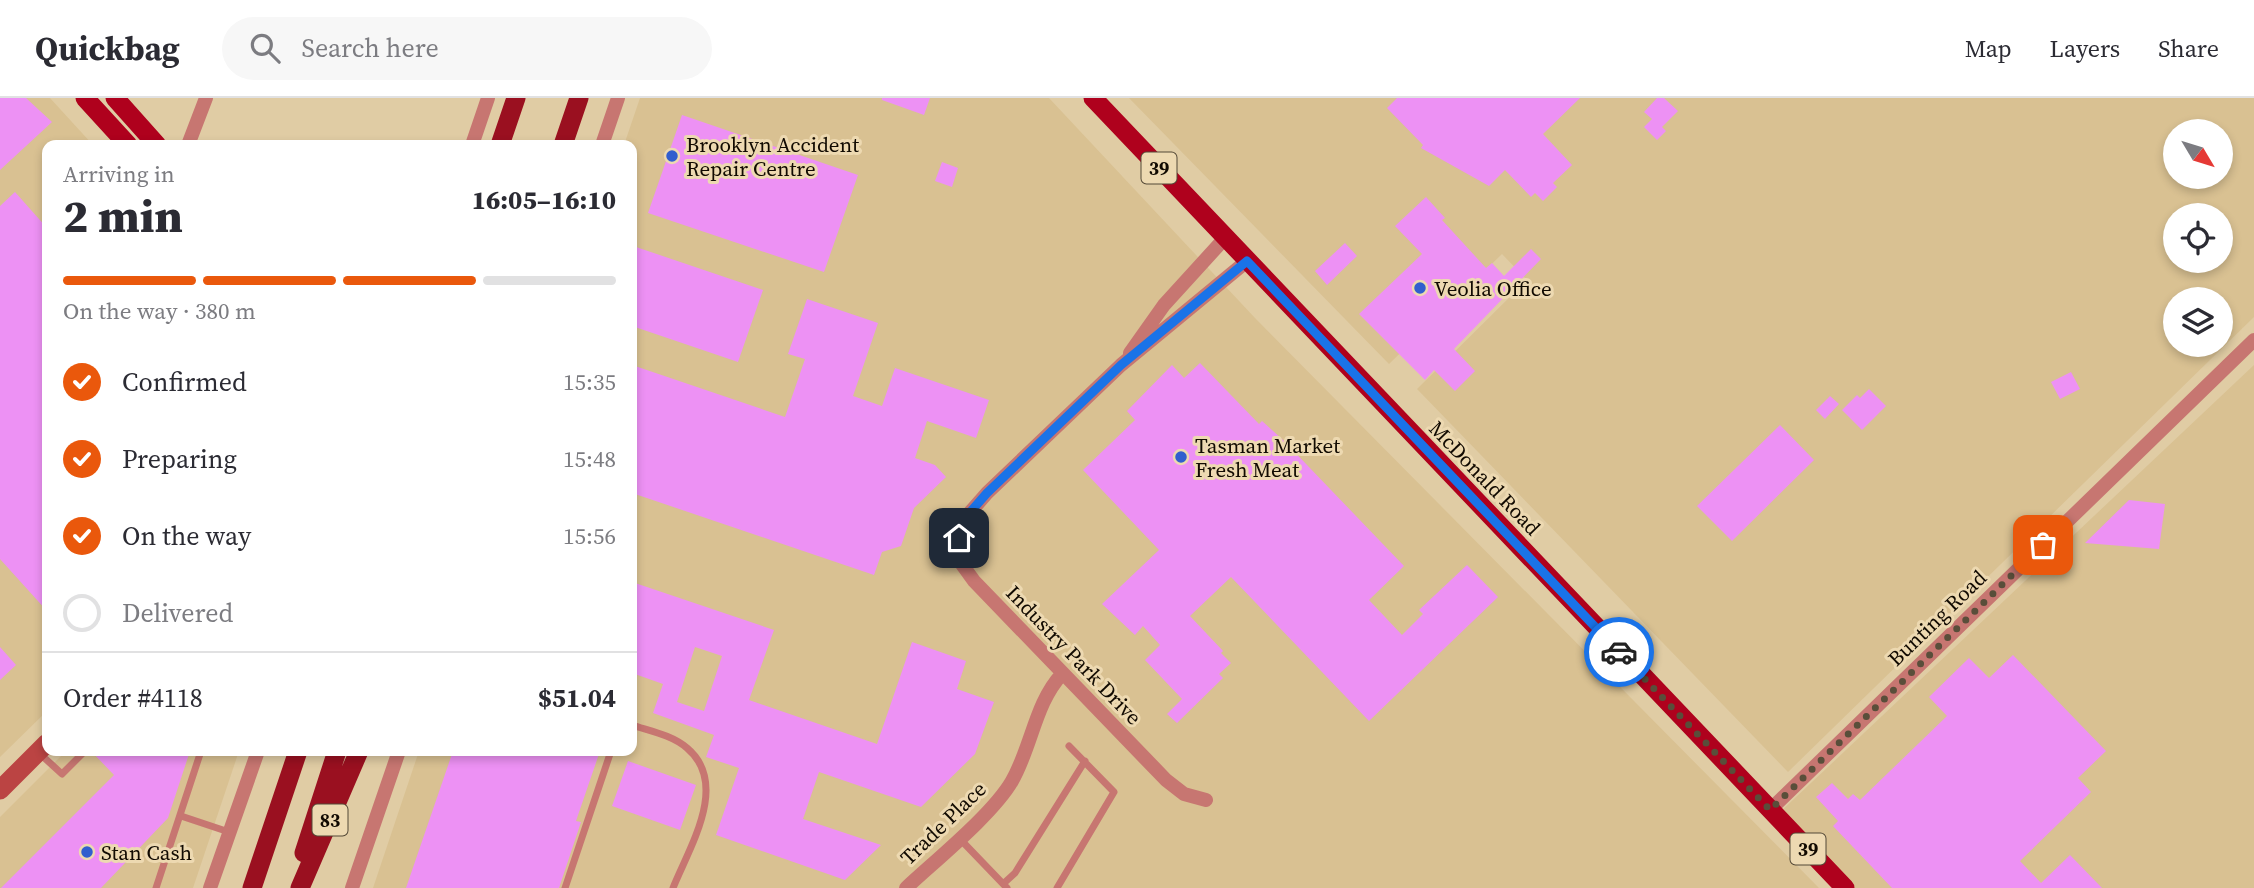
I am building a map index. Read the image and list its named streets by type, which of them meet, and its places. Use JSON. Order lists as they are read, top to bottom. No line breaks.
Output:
{"streets":{"highway":["83"],"main road":["39","McDonald Road"],"street":["Bunting Road","Industry Park Drive","Trade Place"]},"crossings":[["McDonald Road","Bunting Road"],["McDonald Road","Industry Park Drive"],["Industry Park Drive","Trade Place"]],"places":["Brooklyn Accident Repair Centre","Veolia Office","Tasman Market Fresh Meat","Stan Cash"],"north":"bottom right","page":{"header":"Quickbag","search":"Search here","nav":["Map","Layers","Share"],"heading":["2 min","Arriving in","16:05–16:10"],"panel":["Order #4118","$51.04"],"bar":"On the way · 380 m","list":[["Confirmed","15:35"],["Preparing","15:48"],["On the way","15:56"],"Delivered"]}}
